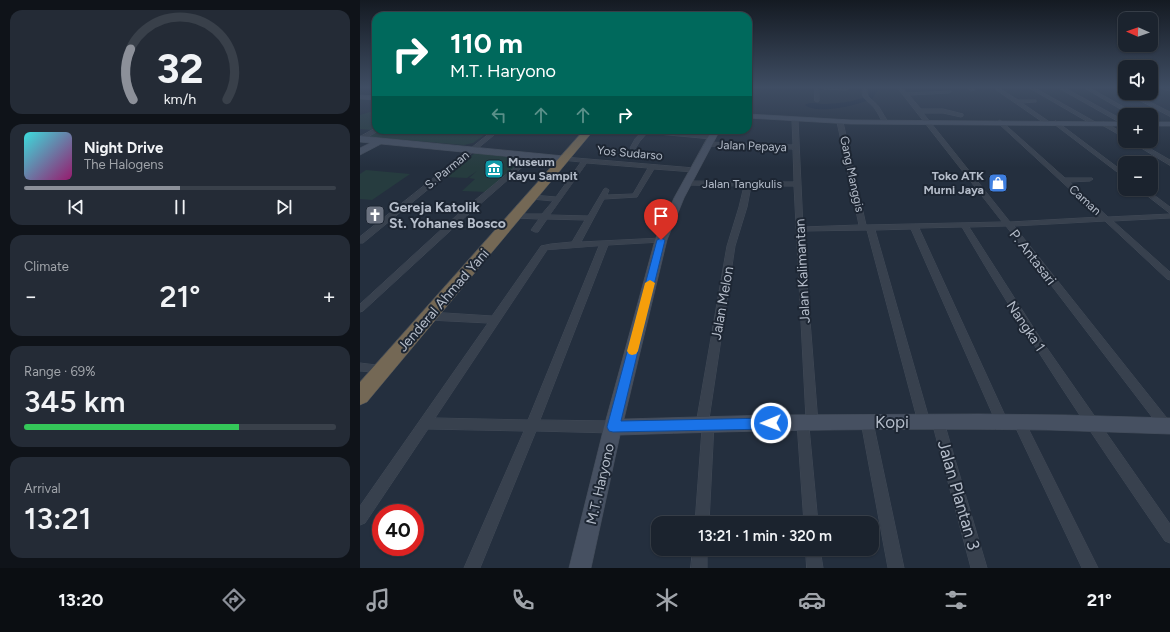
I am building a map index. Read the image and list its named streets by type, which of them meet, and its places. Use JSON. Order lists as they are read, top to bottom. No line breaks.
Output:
{"streets":{"highway":["Jenderal Ahmad Yani"],"street":["Jalan Pepaya","Yos Sudarso","S. Parman","Gang Manggis","Jalan Tangkulis","Caman","P. Antasari","Jalan Kalimantan","Jalan Melon","Nangka 1","Kopi","M.T. Haryono","Jalan Plantan 3"]},"crossings":[["Jalan Pepaya","Jalan Kalimantan"],["Jalan Pepaya","M.T. Haryono"],["Yos Sudarso","S. Parman"],["Yos Sudarso","Jenderal Ahmad Yani"],["Yos Sudarso","M.T. Haryono"],["Gang Manggis","Kopi"],["Gang Manggis","Jalan Plantan 3"],["Jalan Tangkulis","Jalan Kalimantan"],["Jalan Tangkulis","Jalan Melon"],["Jalan Tangkulis","M.T. Haryono"],["P. Antasari","Kopi"],["Jalan Kalimantan","Kopi"],["Jalan Melon","Kopi"],["Nangka 1","Kopi"],["Kopi","M.T. Haryono"],["Kopi","Jalan Plantan 3"]],"places":{"museum":["Museum Kayu Sampit"],"shop":["Toko ATK Murni Jaya"],"church":["Gereja Katolik St. Yohanes Bosco"]},"north":"left","page":{"map_buttons":["+","−"],"turn":["110 m","M.T. Haryono"],"song":["Night Drive","The Halogens"],"tile":["Climate",["Range · 69%","345 km"],["Arrival","13:21"]],"heat":["−","21°","+"],"limit":"40","trip":"13:21 · 1 min · 320 m","tabs":["13:20","21°"],"gauge":["32","km/h"]}}
